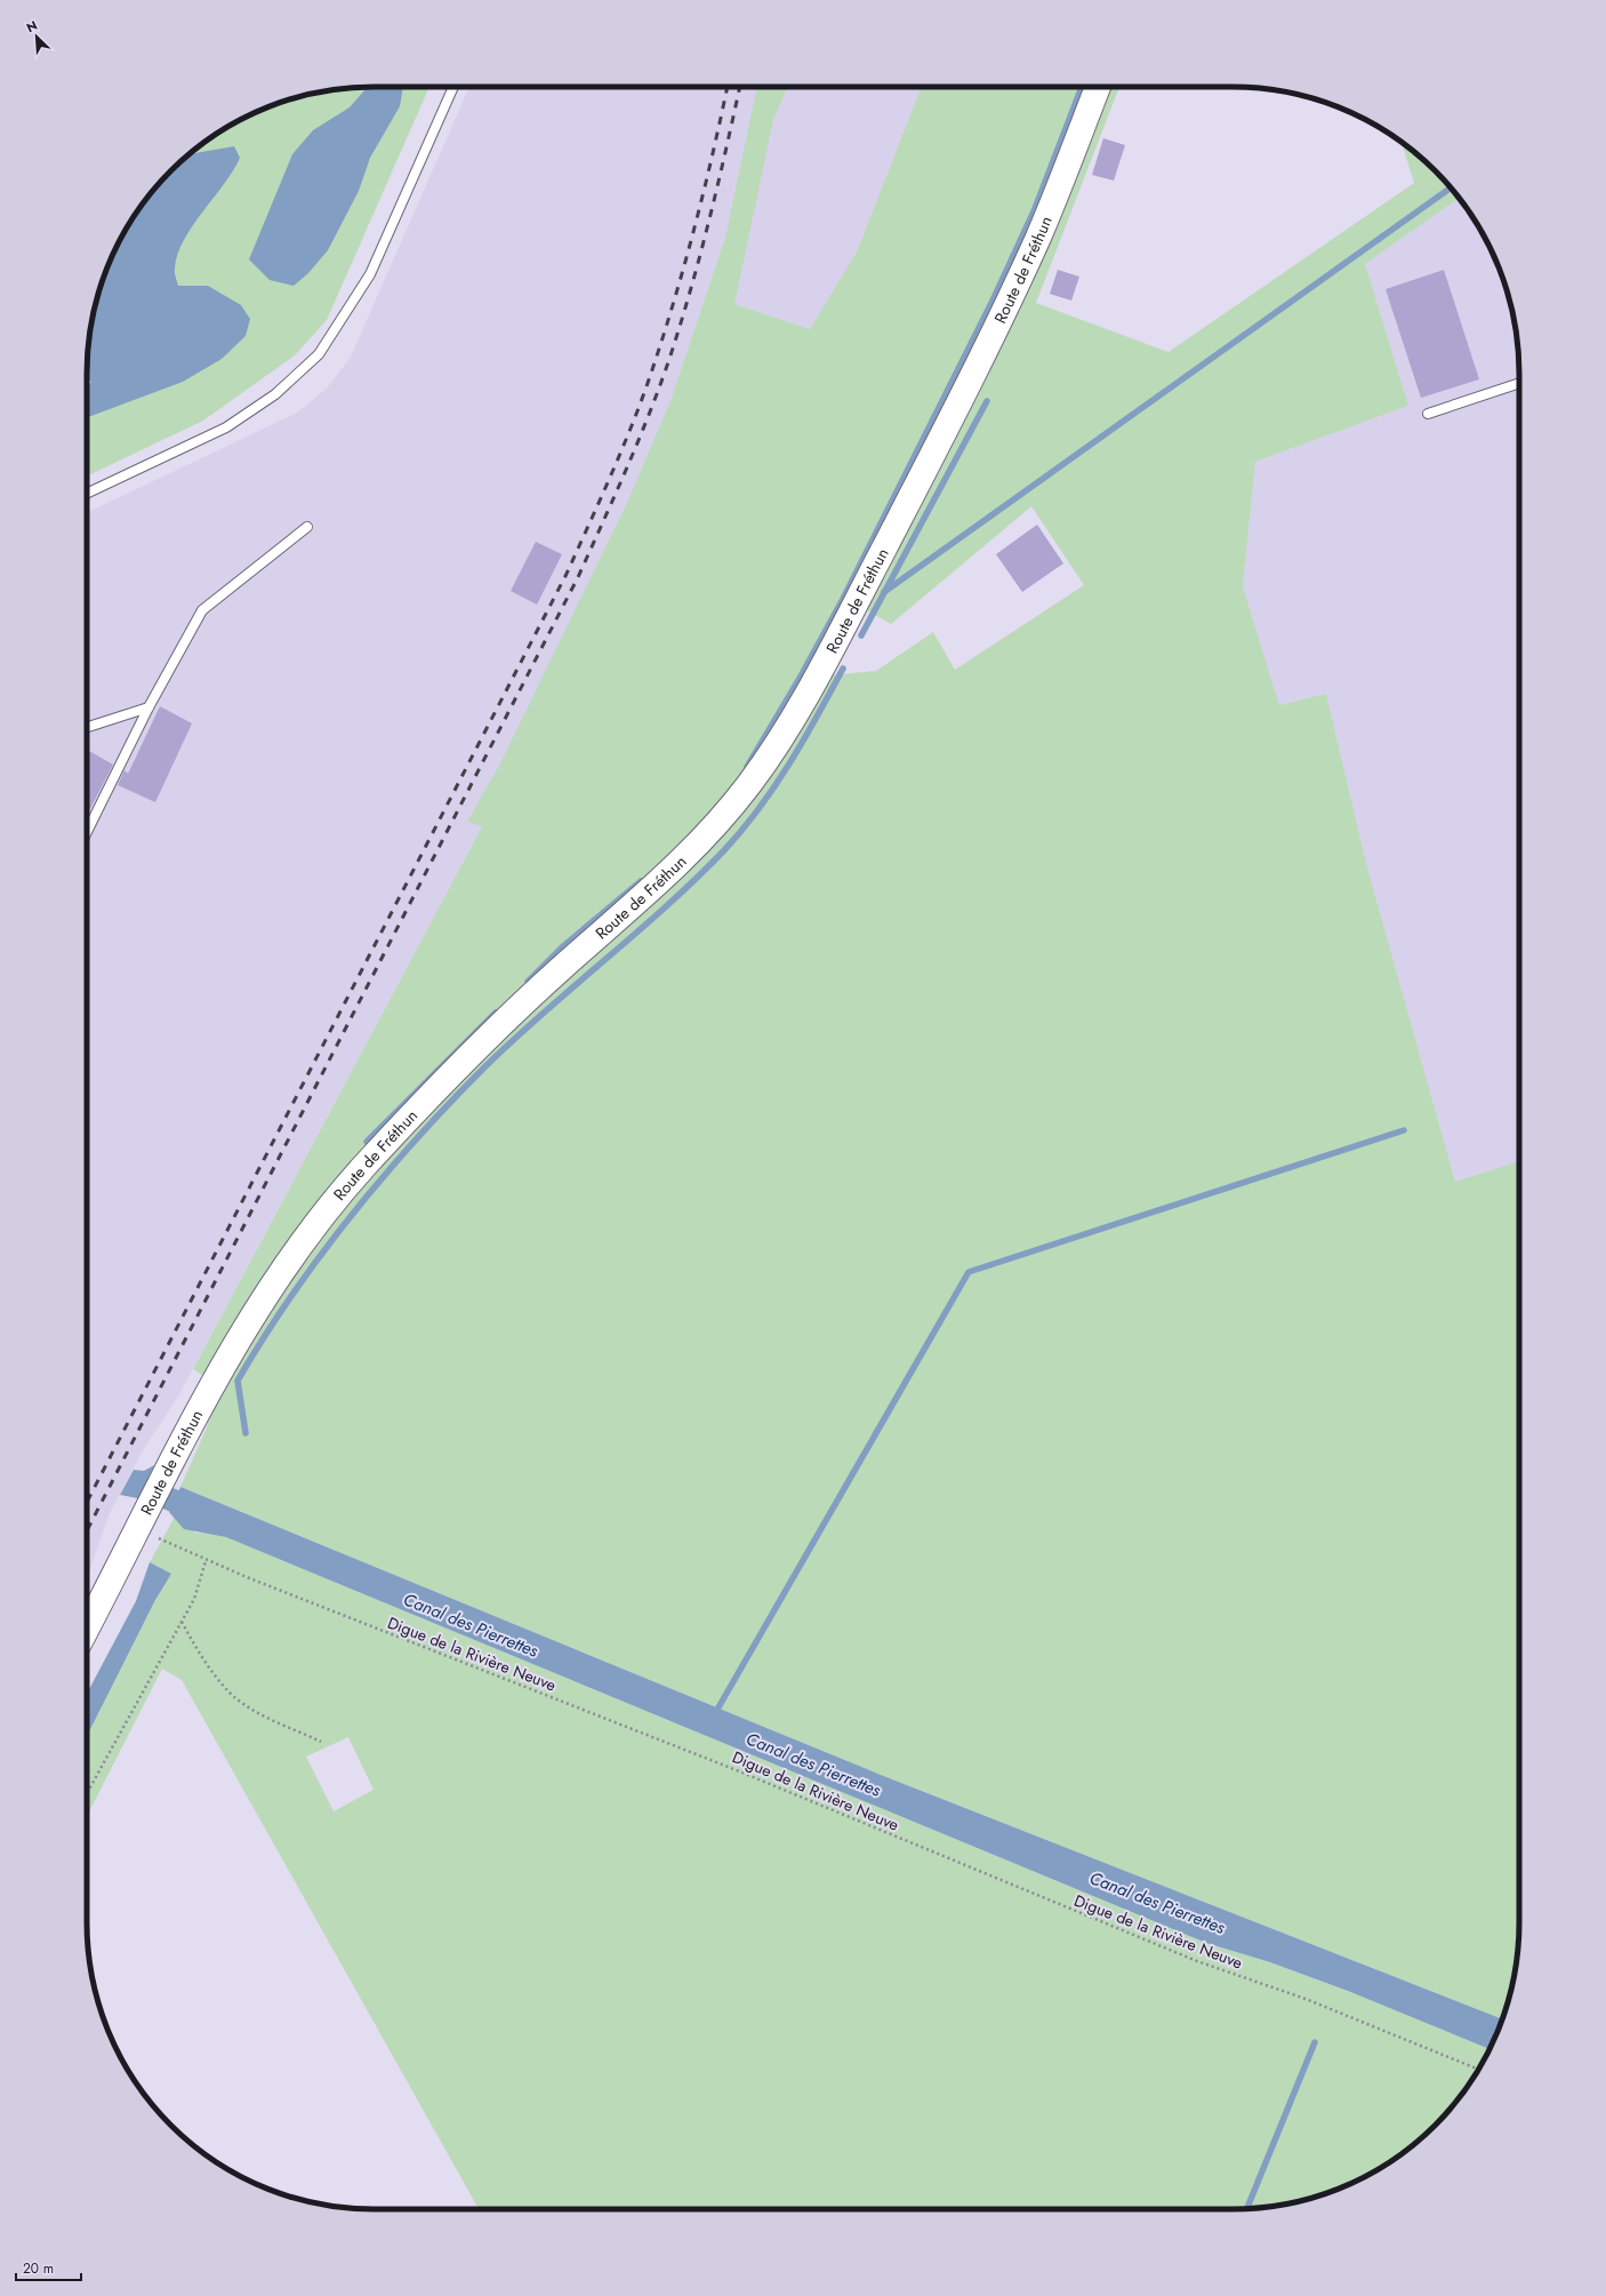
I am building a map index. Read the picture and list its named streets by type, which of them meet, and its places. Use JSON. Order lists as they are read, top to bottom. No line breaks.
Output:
{"streets":{"street":["Route de Fréthun"],"path":["Digue de la Rivière Neuve"]},"crossings":[["Route de Fréthun","Digue de la Rivière Neuve"]],"water":["Canal des Pierrettes"],"scale_bar":"20 m","north":"top left"}
